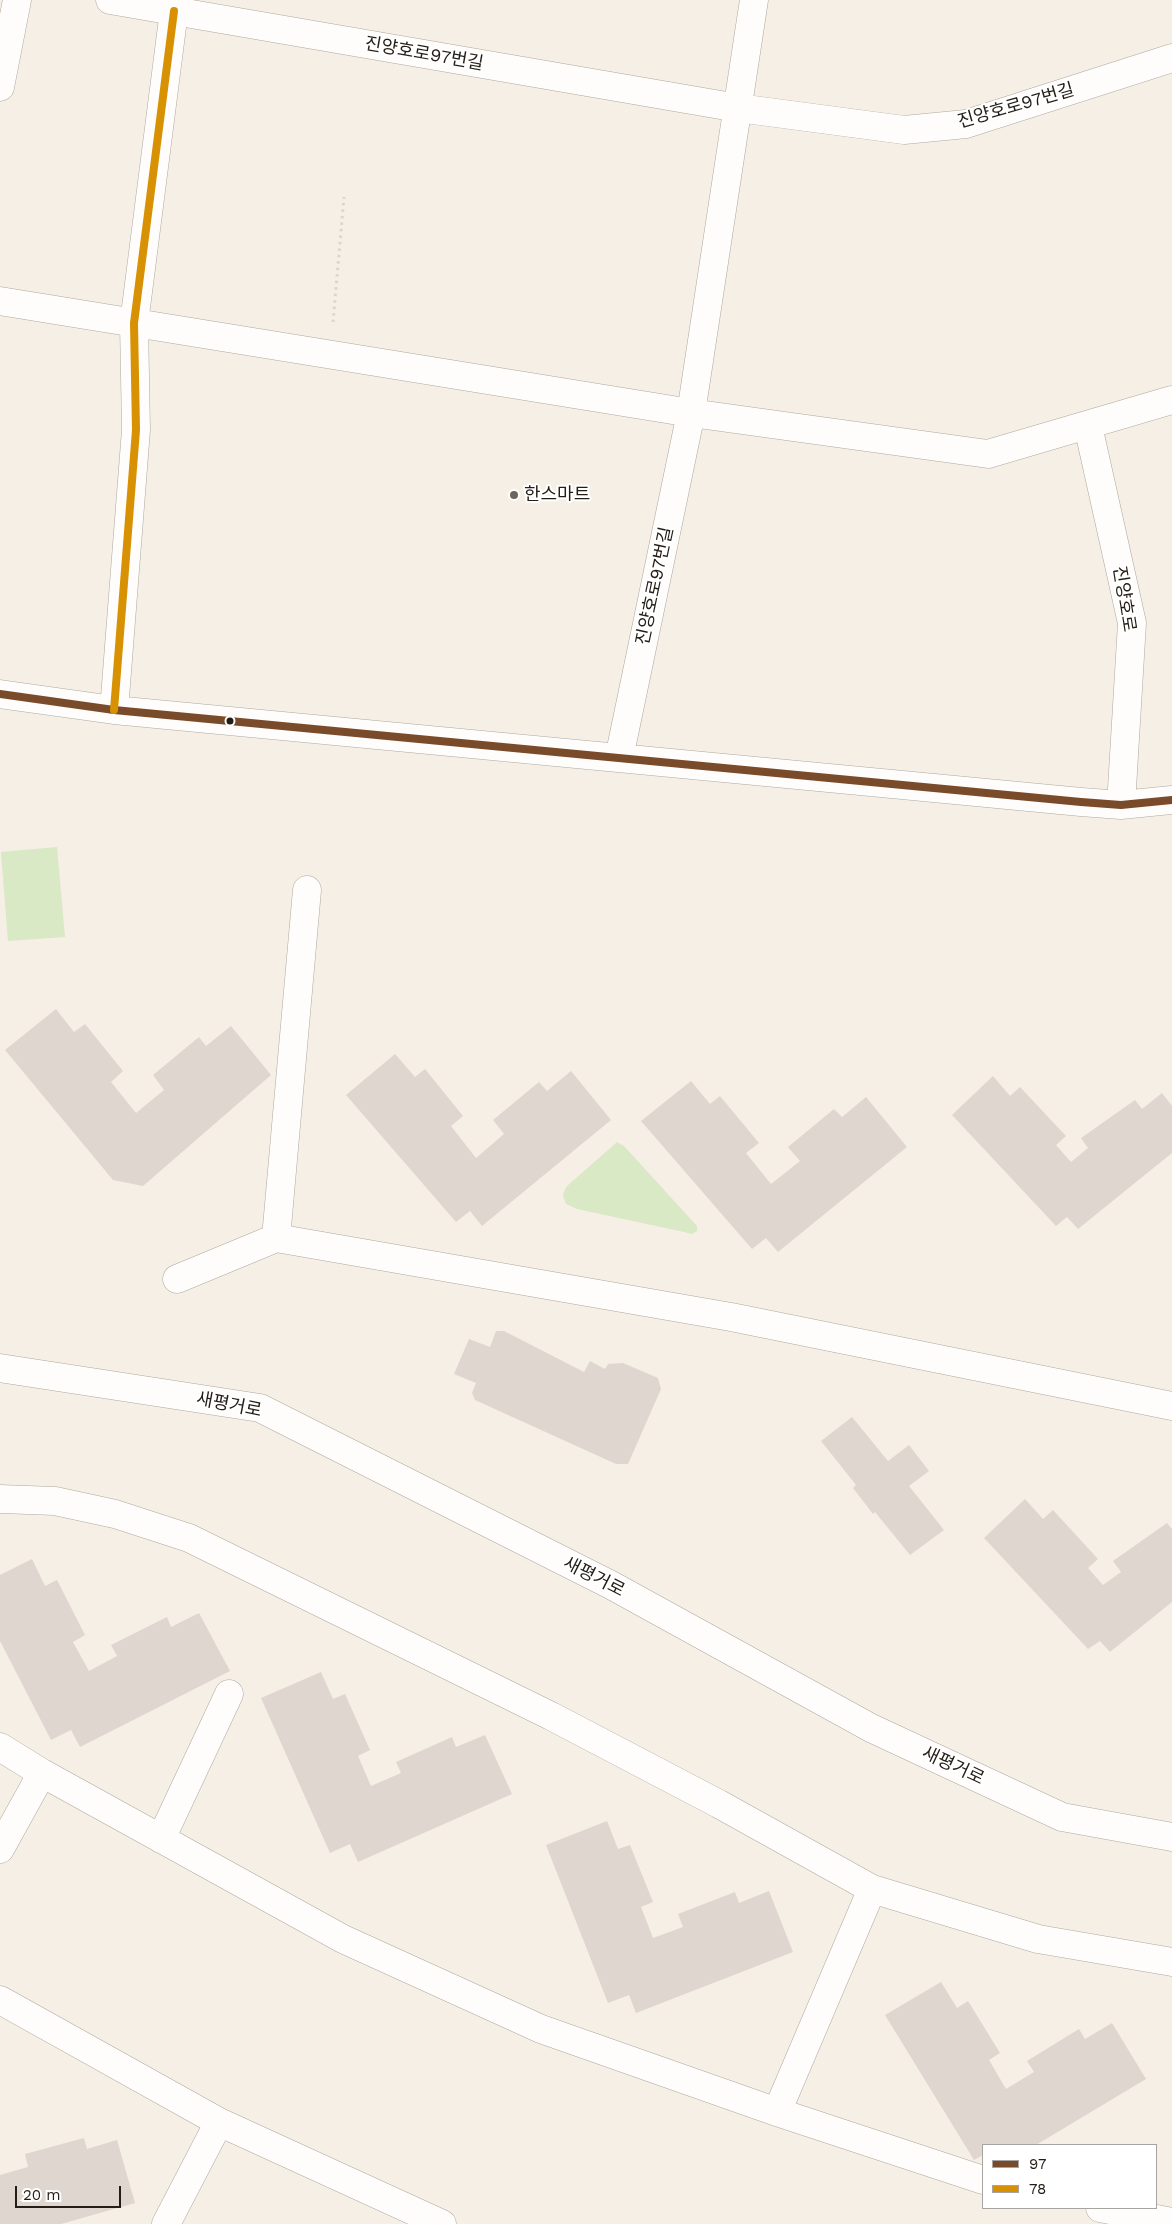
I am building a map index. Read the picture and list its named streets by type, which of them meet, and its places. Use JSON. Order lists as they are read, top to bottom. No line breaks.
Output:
{"streets":{"street":["진양호로97번길","진양호로","새평거로"]},"places":["한스마트"],"lines":["transit line 78","transit line 97"],"legend":["97","78"],"scale_bar":"20 m"}
